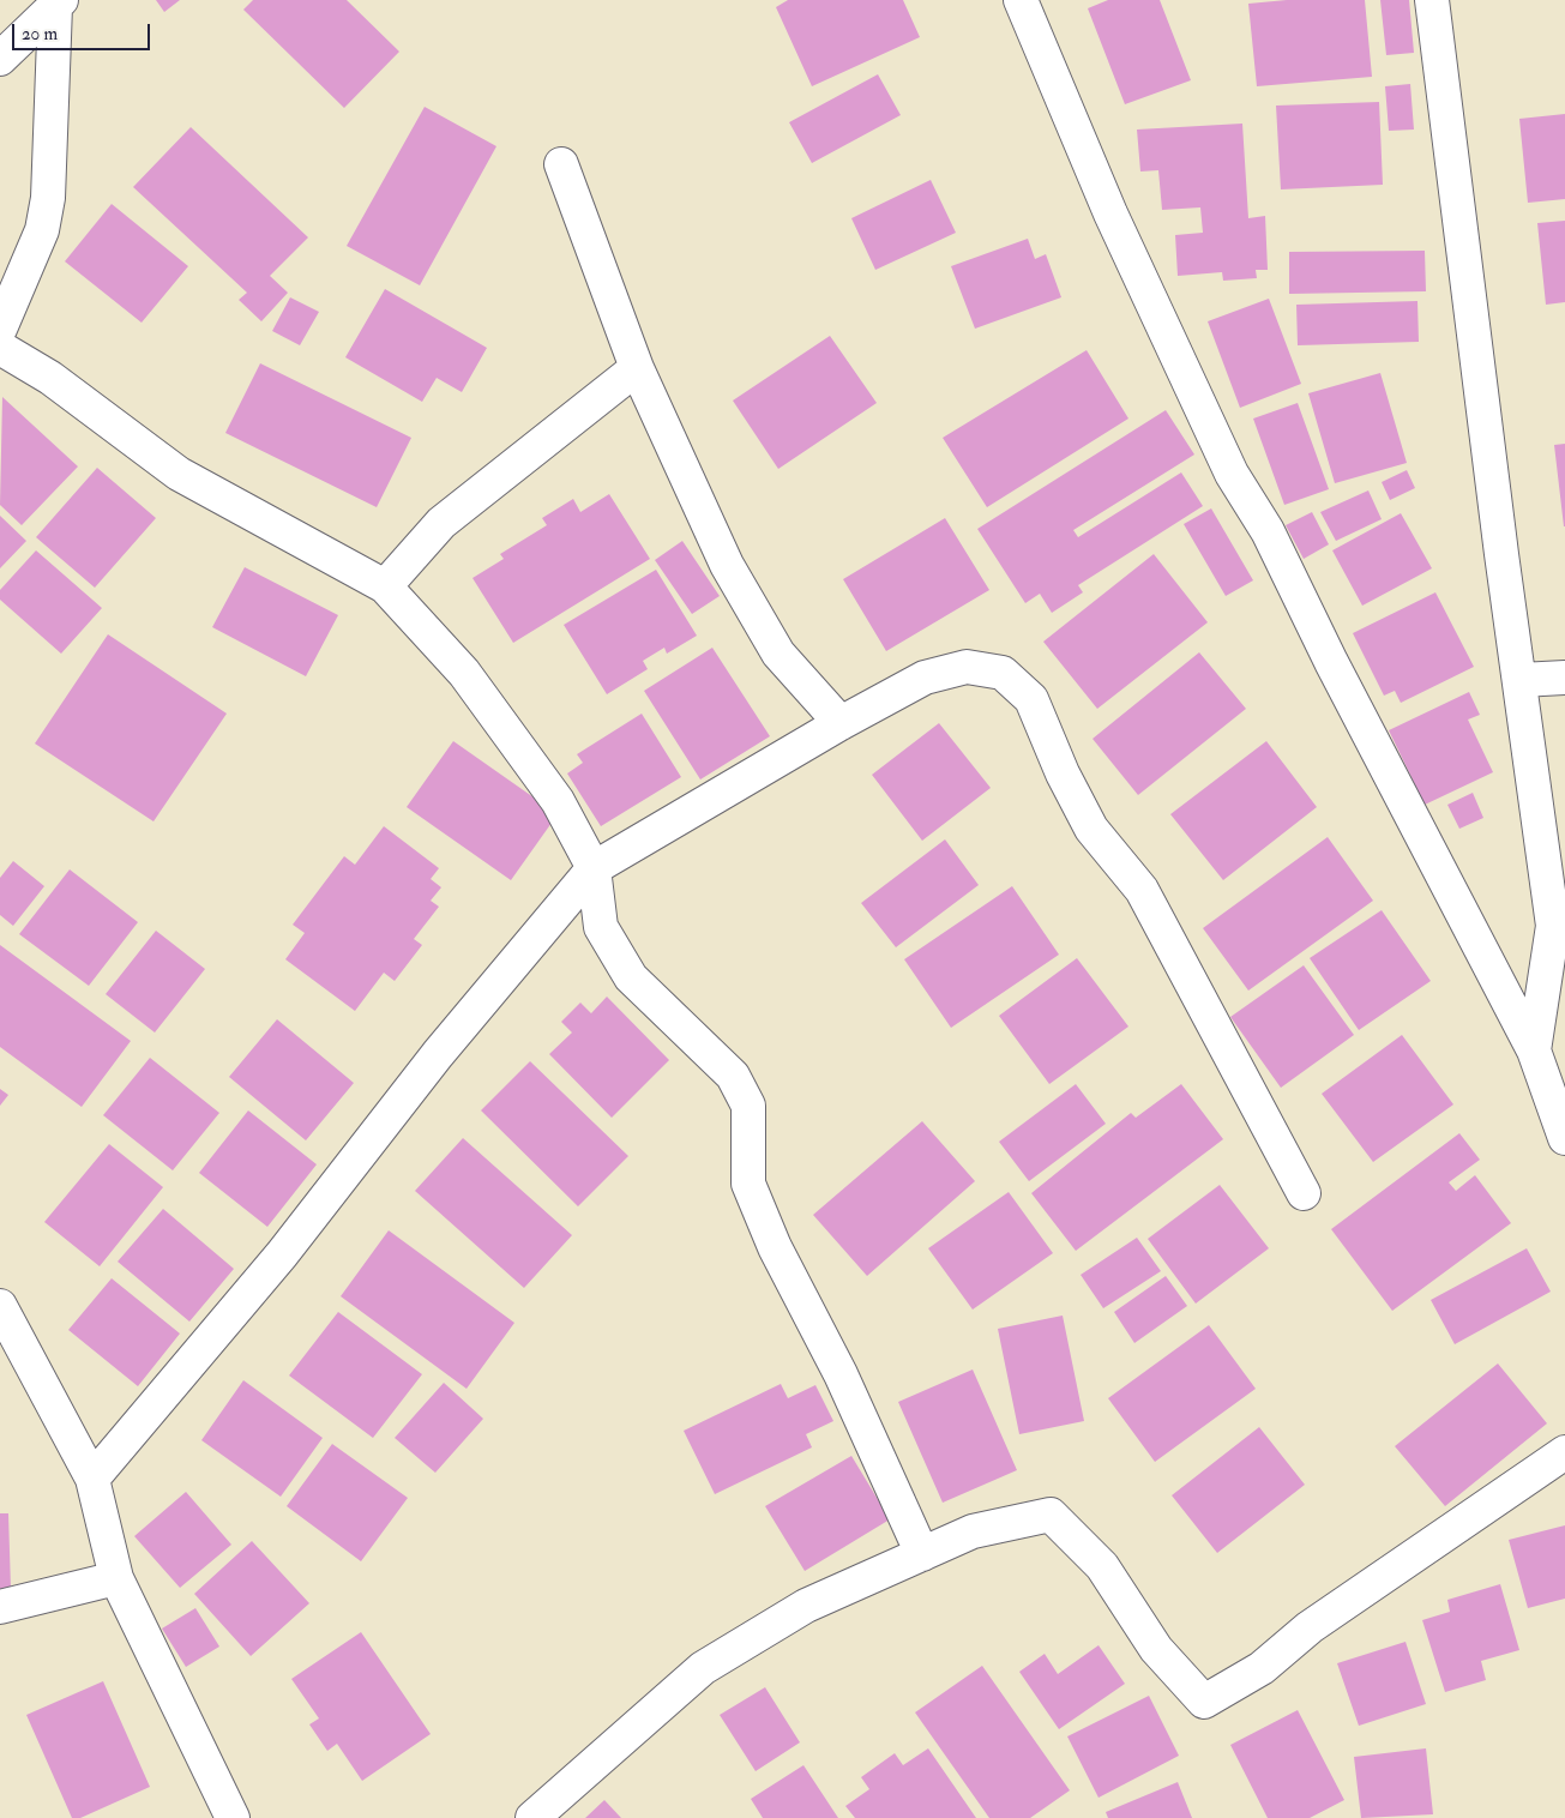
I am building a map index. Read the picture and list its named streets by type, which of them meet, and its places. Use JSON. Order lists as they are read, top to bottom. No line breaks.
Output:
{"scale_bar":"20 m"}
